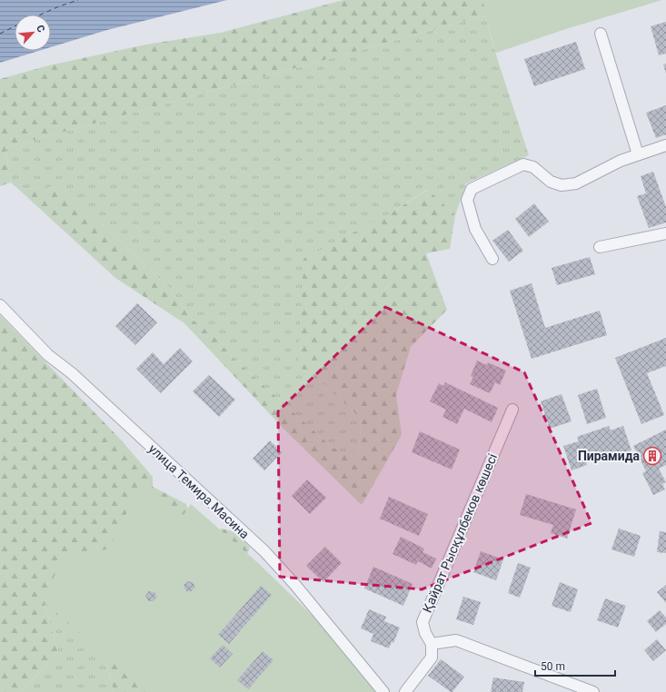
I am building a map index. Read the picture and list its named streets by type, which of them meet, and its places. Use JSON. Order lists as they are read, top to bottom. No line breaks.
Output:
{"streets":{"street":["улица Темира Масина","Қайрат Рысқұлбеков көшесі"]},"places":{"building":["Пирамида"]},"scale_bar":"50 m","north":"top right"}
